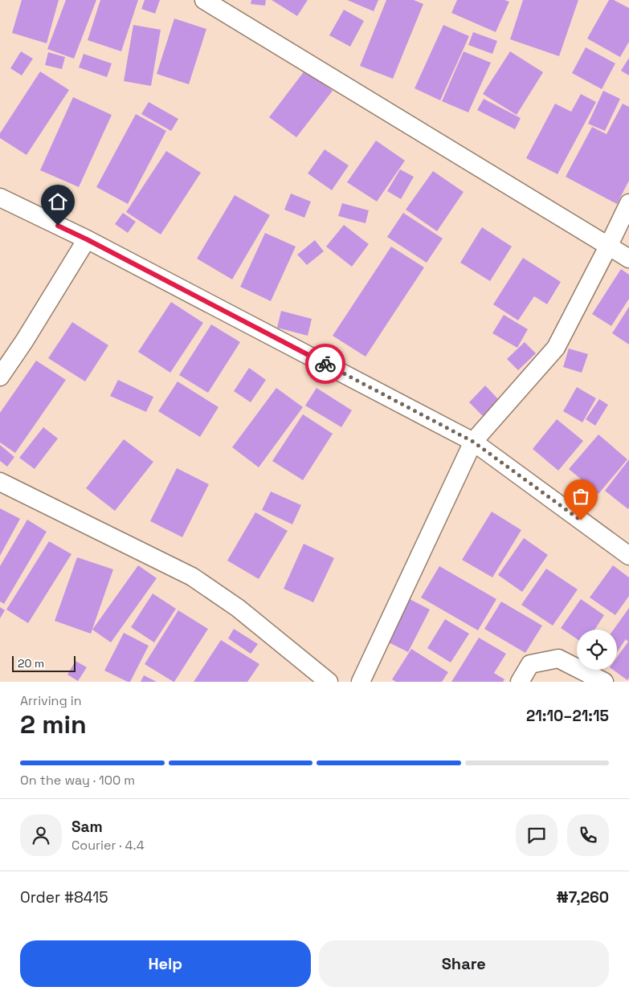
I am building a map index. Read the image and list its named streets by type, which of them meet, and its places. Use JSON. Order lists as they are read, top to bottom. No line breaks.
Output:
{"scale_bar":"20 m","page":{"scale":"20 m","heading":["2 min","Arriving in","21:10–21:15"],"panel":["Sam","Courier · 4.4","Order #8415","₦7,260"],"bar":"On the way · 100 m","buttons":["Help","Share"]}}
